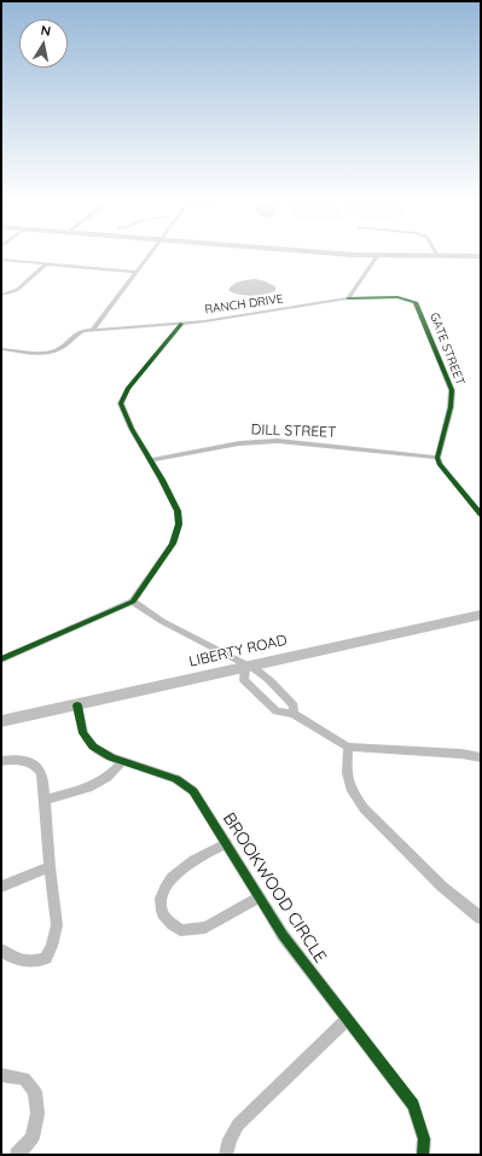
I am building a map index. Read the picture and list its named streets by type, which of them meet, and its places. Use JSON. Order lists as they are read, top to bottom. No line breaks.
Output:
{"streets":{"main road":["LIBERTY ROAD"],"street":["RANCH DRIVE","GATE STREET","DILL STREET","BROOKWOOD CIRCLE"]},"crossings":[["RANCH DRIVE","GATE STREET"],["GATE STREET","DILL STREET"],["LIBERTY ROAD","BROOKWOOD CIRCLE"]],"north":"top"}
